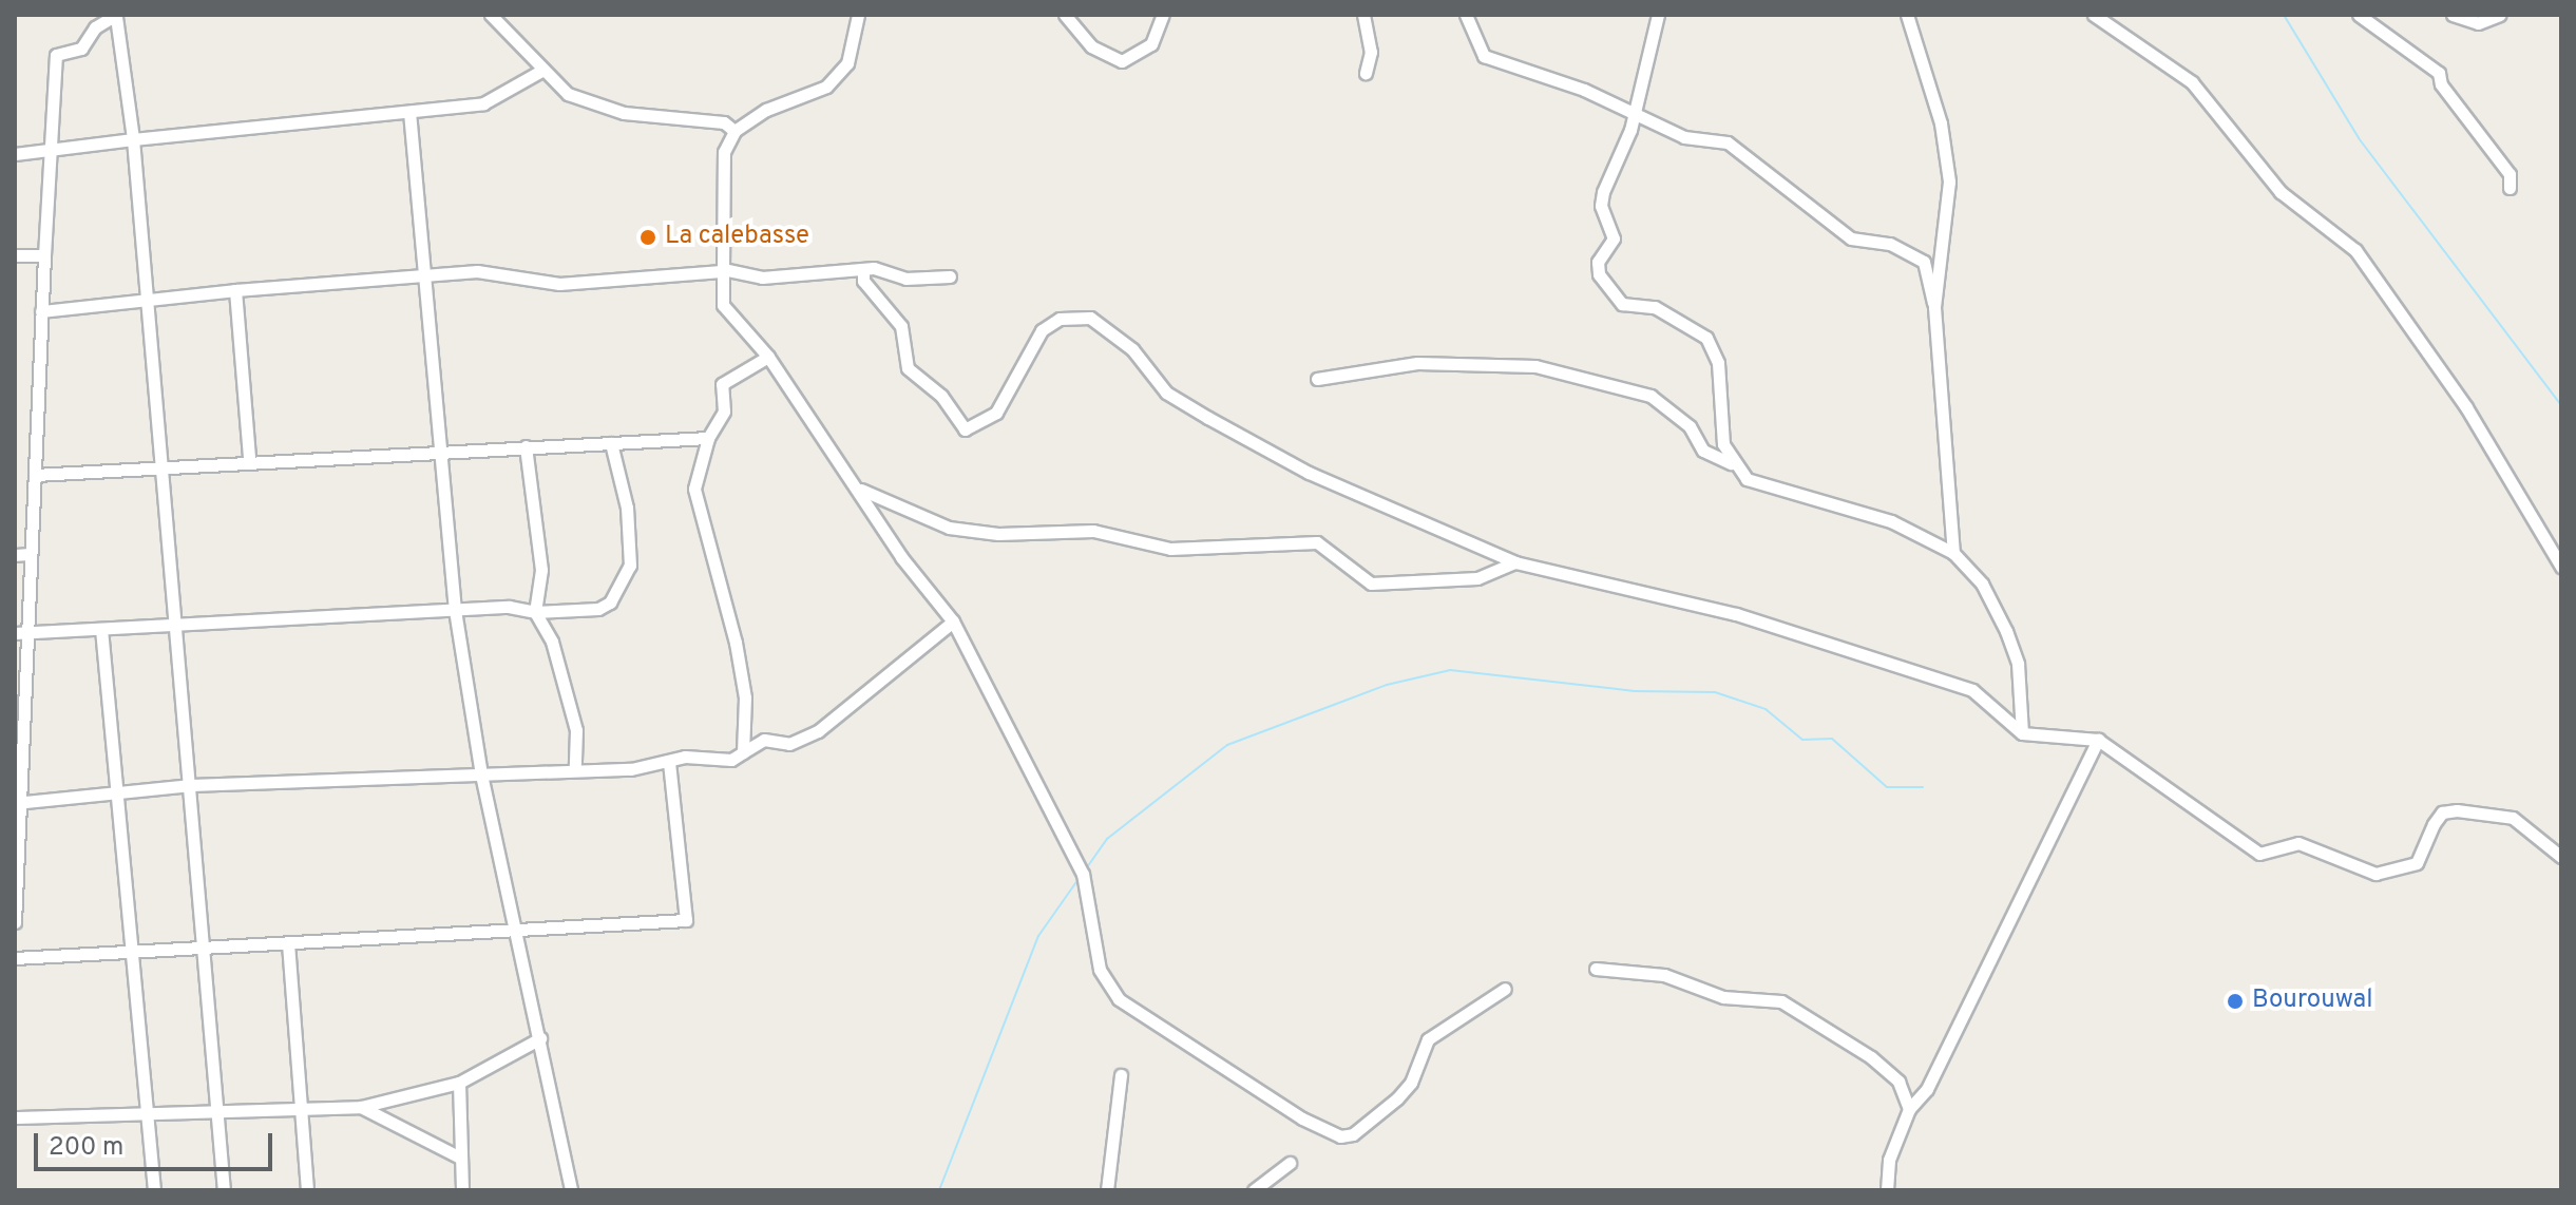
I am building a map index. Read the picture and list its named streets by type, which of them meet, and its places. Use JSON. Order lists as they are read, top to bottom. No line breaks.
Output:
{"places":["La calebasse","Bourouwal"],"scale_bar":"200 m"}
